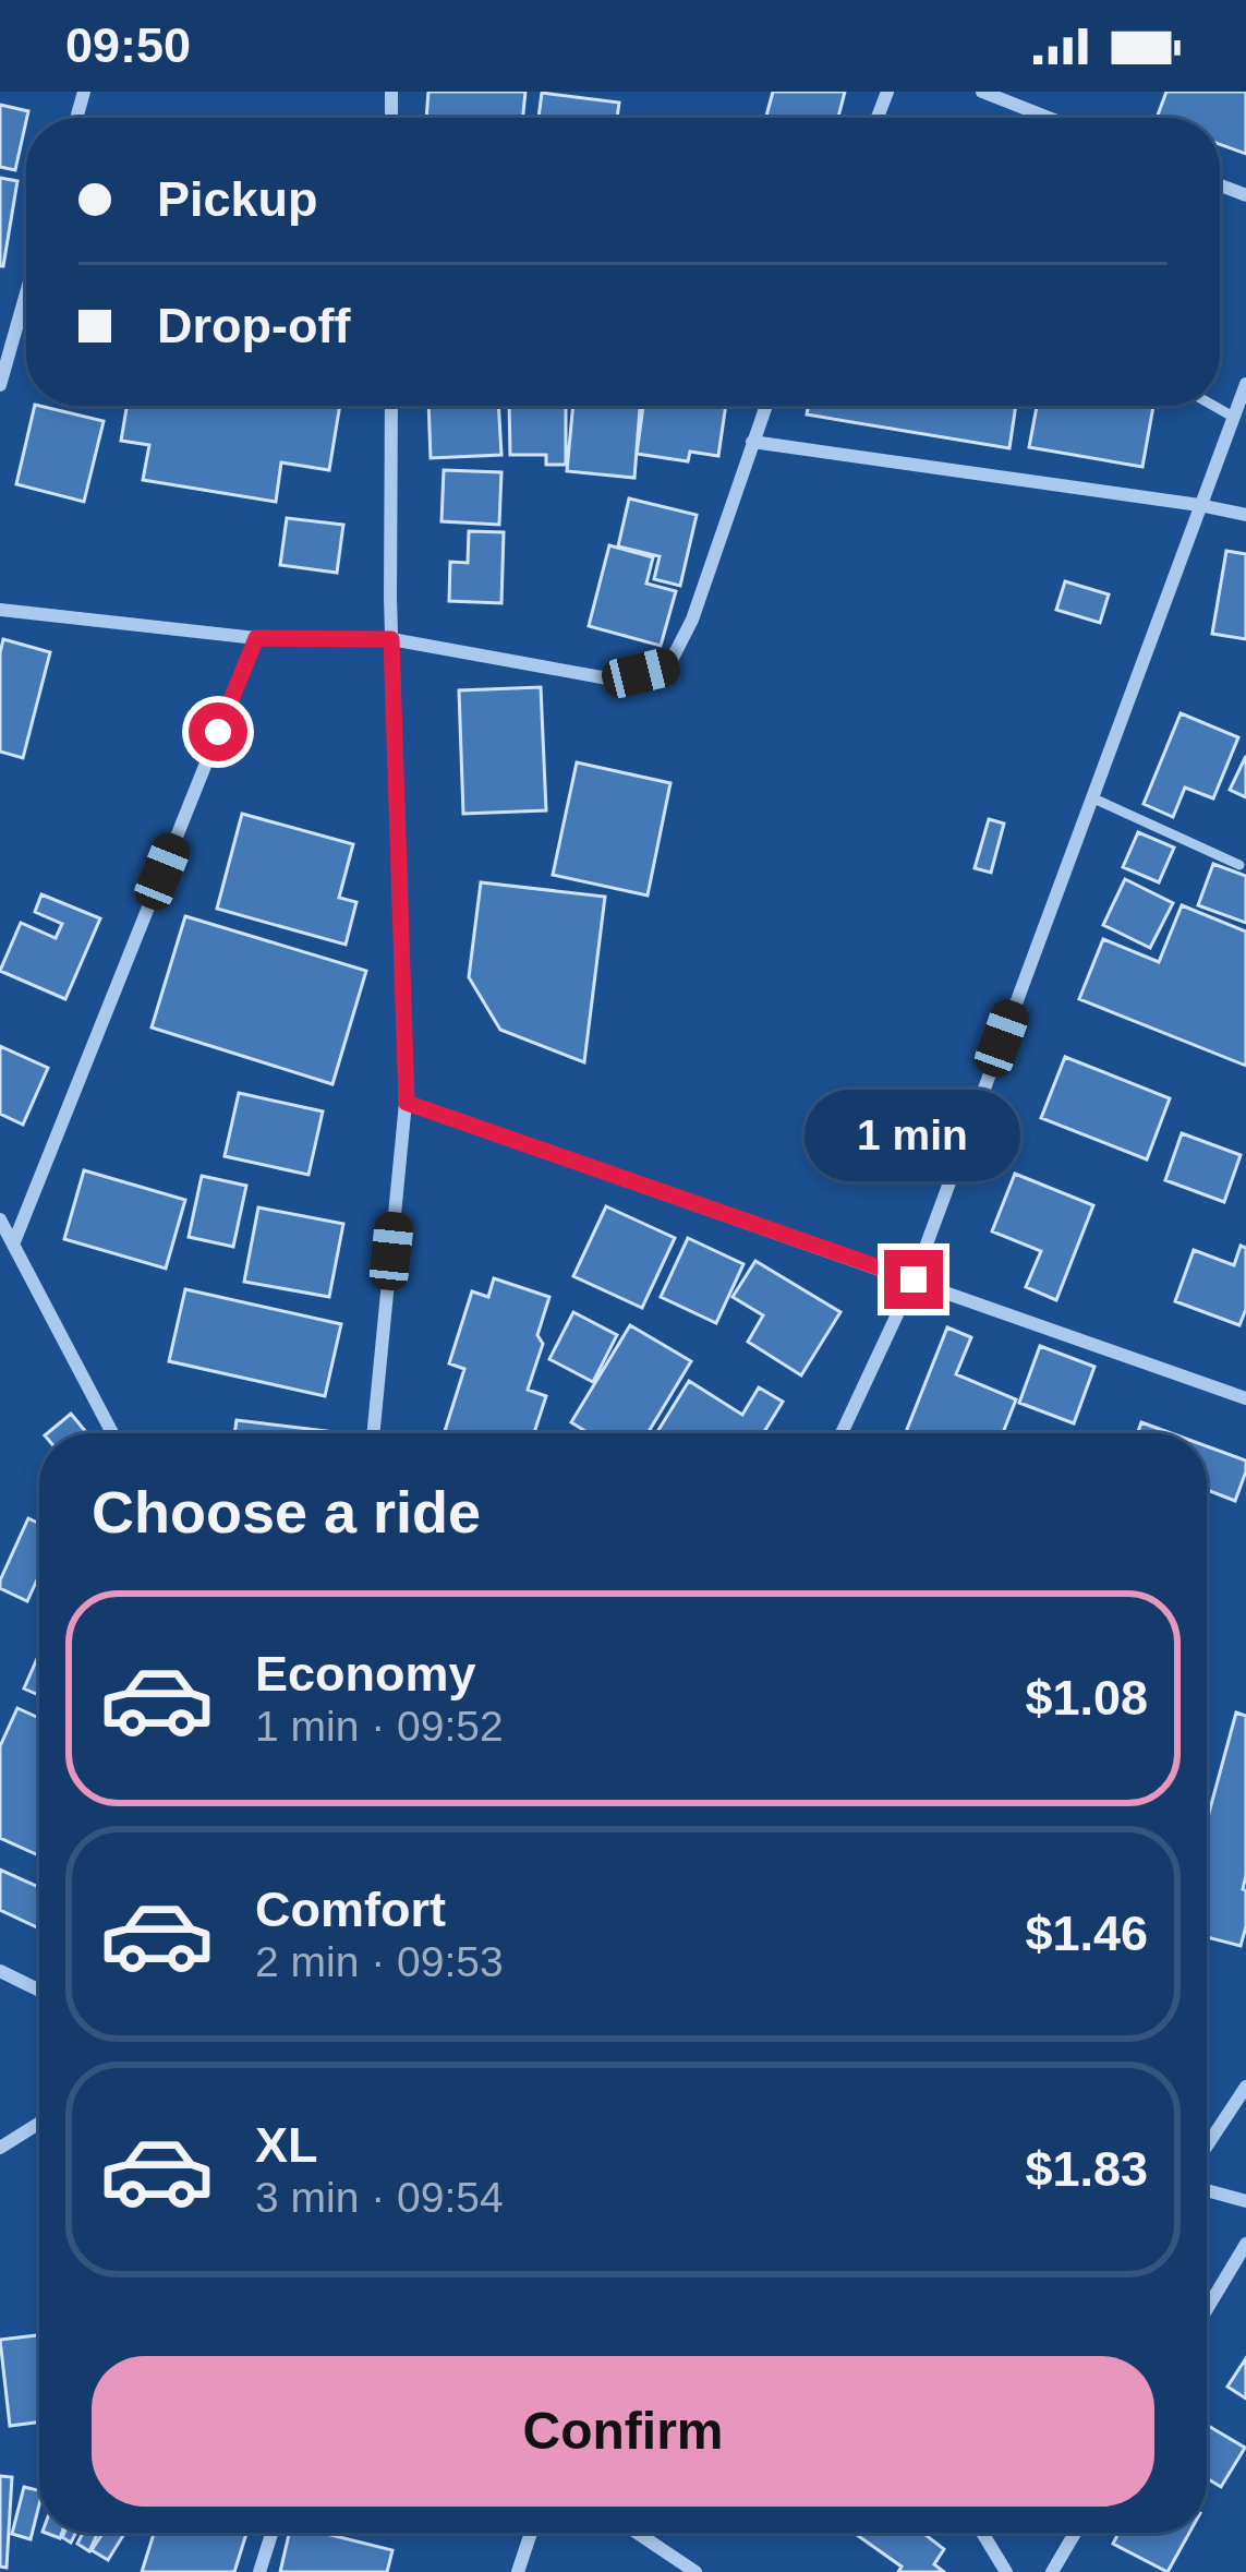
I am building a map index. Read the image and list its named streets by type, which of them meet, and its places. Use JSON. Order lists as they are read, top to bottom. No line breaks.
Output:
{"page":{"status":"09:50","banner":["Pickup","Drop-off"],"bubble":"1 min","heading":"Choose a ride","list":[{"name":"Economy","note":"1 min · 09:52","value":"$1.08"},{"name":"Comfort","note":"2 min · 09:53","value":"$1.46"},{"name":"XL","note":"3 min · 09:54","value":"$1.83"}],"buttons":"Confirm"}}
